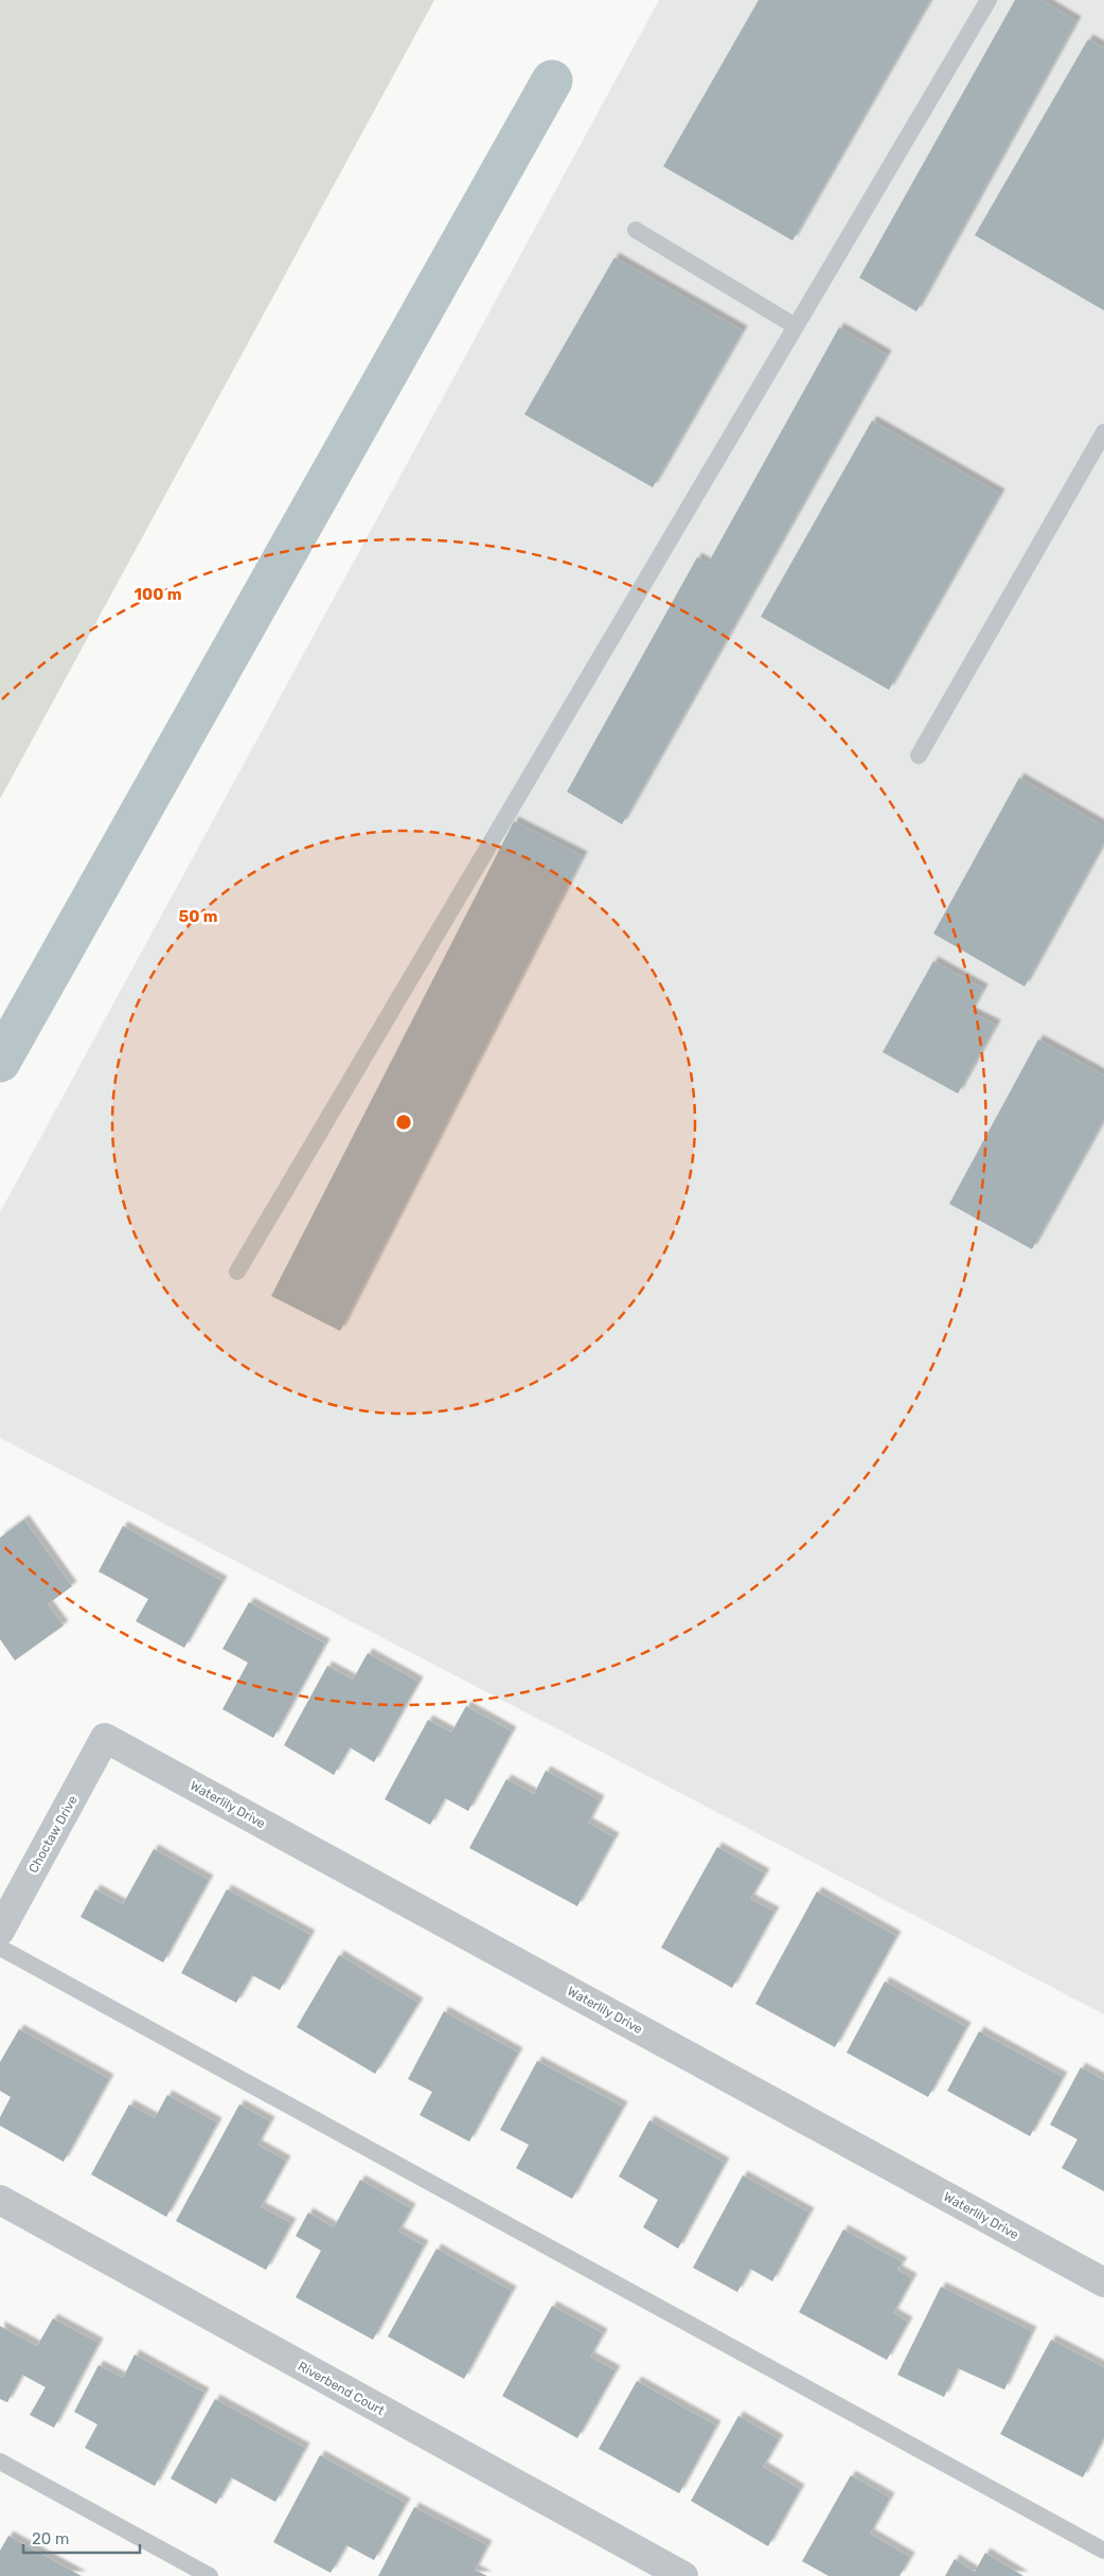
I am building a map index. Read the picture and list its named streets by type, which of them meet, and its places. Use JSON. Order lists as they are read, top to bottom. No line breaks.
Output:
{"streets":{"street":["Waterlily Drive","Choctaw Drive","Riverbend Court"]},"crossings":[["Waterlily Drive","Choctaw Drive"]],"scale_bar":"20 m","rings":["100 m","50 m"]}
